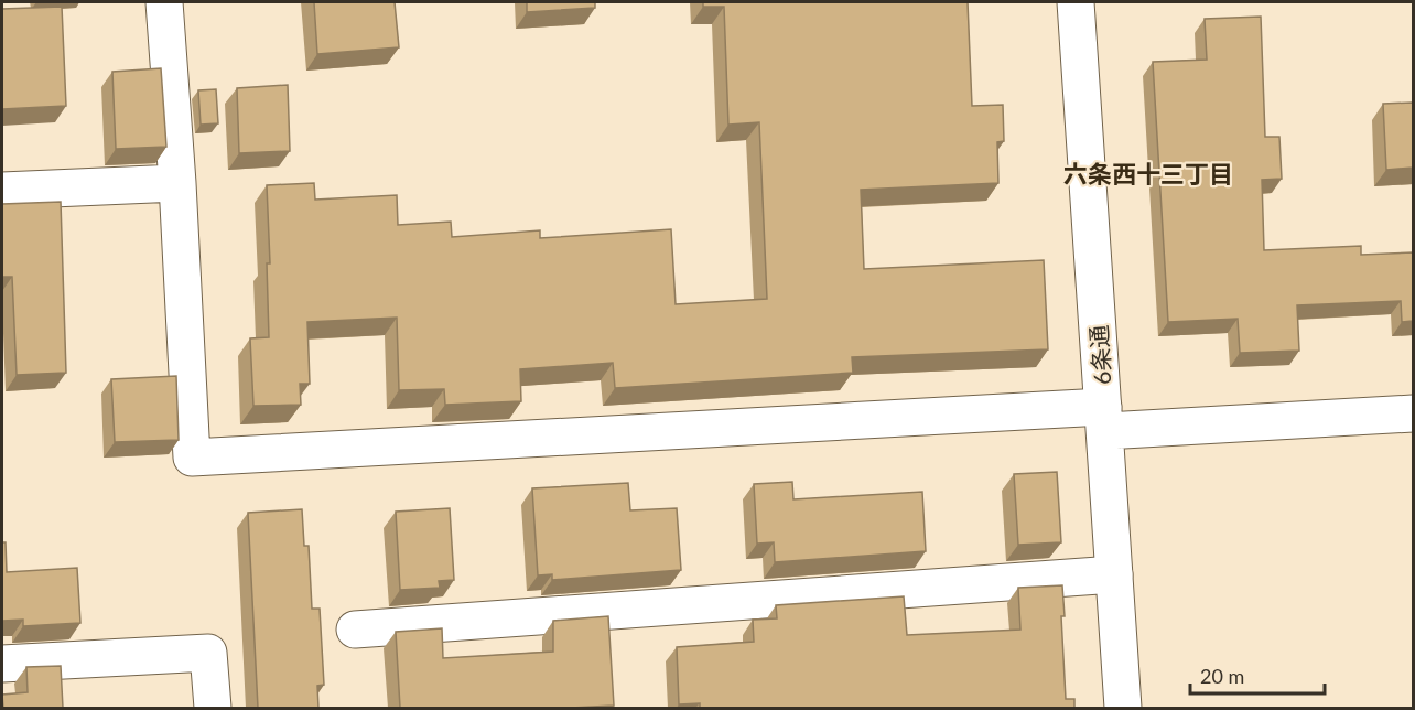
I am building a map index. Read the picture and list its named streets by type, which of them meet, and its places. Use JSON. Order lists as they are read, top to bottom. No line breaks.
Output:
{"streets":{"street":["6条通"]},"districts":["六条西十三丁目"],"scale_bar":"20 m"}
